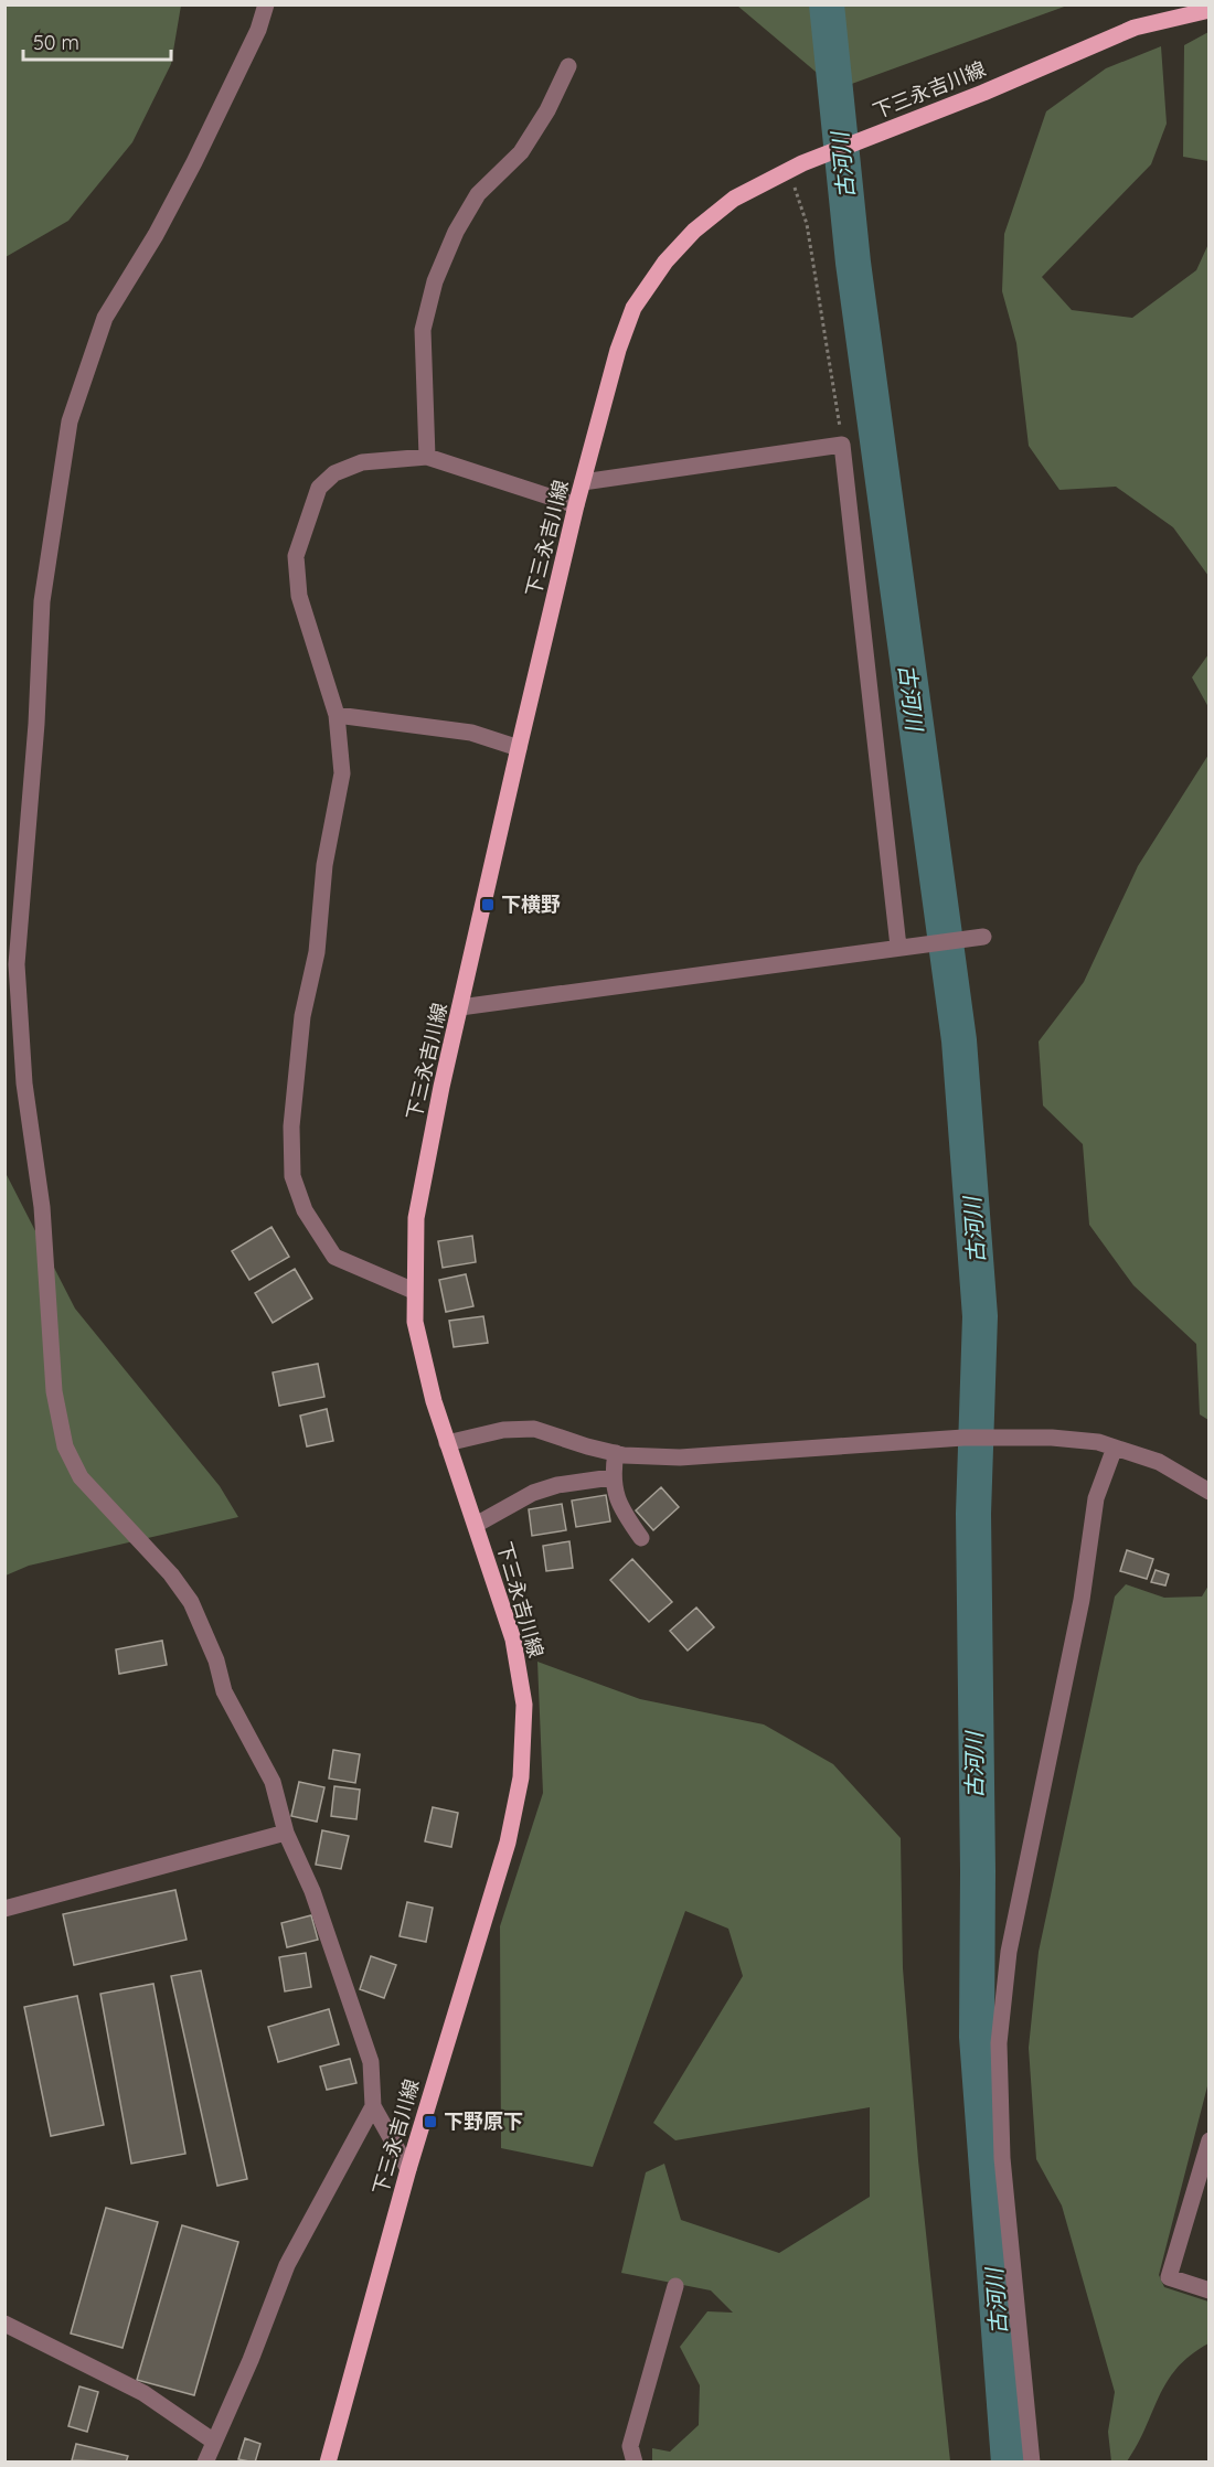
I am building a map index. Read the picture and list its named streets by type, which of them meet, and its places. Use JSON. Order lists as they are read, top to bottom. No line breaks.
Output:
{"streets":{"main road":["下三永吉川線"]},"water":["古河川"],"places":{"transit":["下横野","下野原下"]},"scale_bar":"50 m"}
